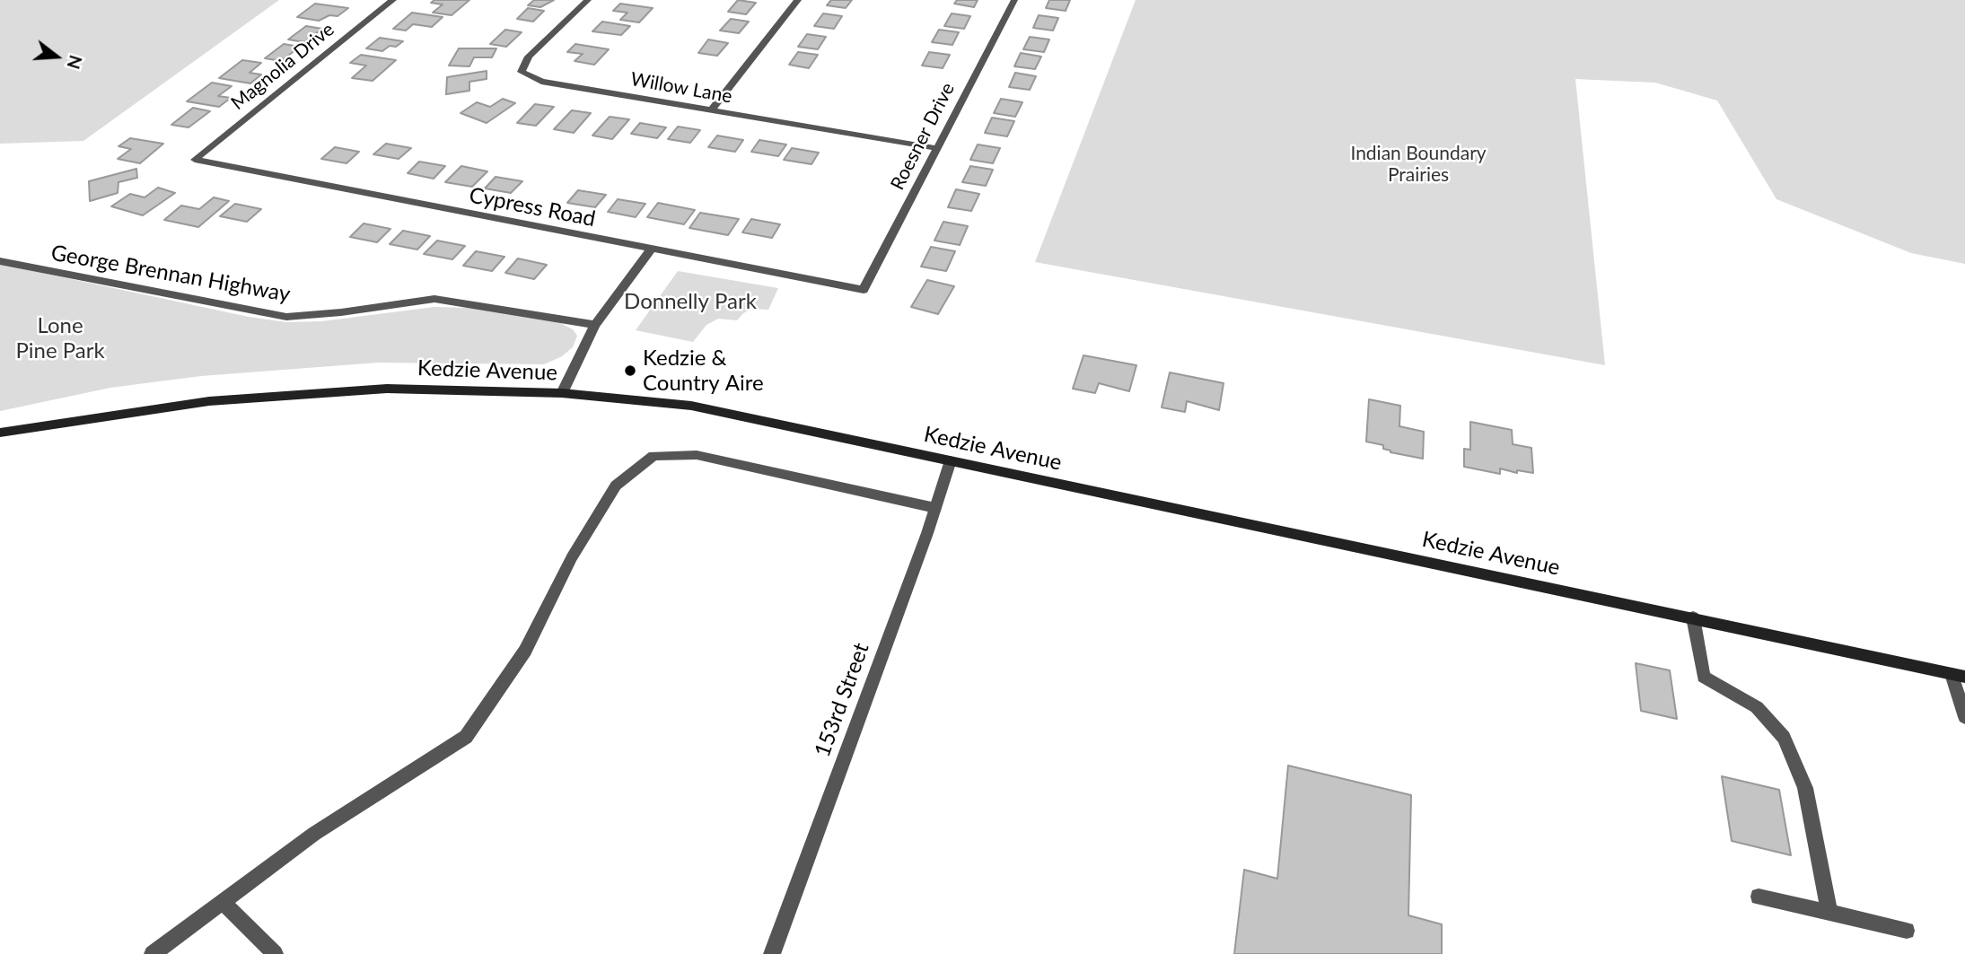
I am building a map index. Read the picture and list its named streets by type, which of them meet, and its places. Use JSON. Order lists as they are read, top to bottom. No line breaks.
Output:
{"streets":{"main road":["Kedzie Avenue"],"street":["Magnolia Drive","Willow Lane","Roesner Drive","Cypress Road","George Brennan Highway","153rd Street"]},"crossings":[["Magnolia Drive","Cypress Road"],["Willow Lane","Roesner Drive"],["Roesner Drive","Cypress Road"],["Kedzie Avenue","153rd Street"]],"parks":["Indian Boundary Prairies","Donnelly Park","Lone Pine Park"],"places":["Kedzie & Country Aire"],"north":"right"}
